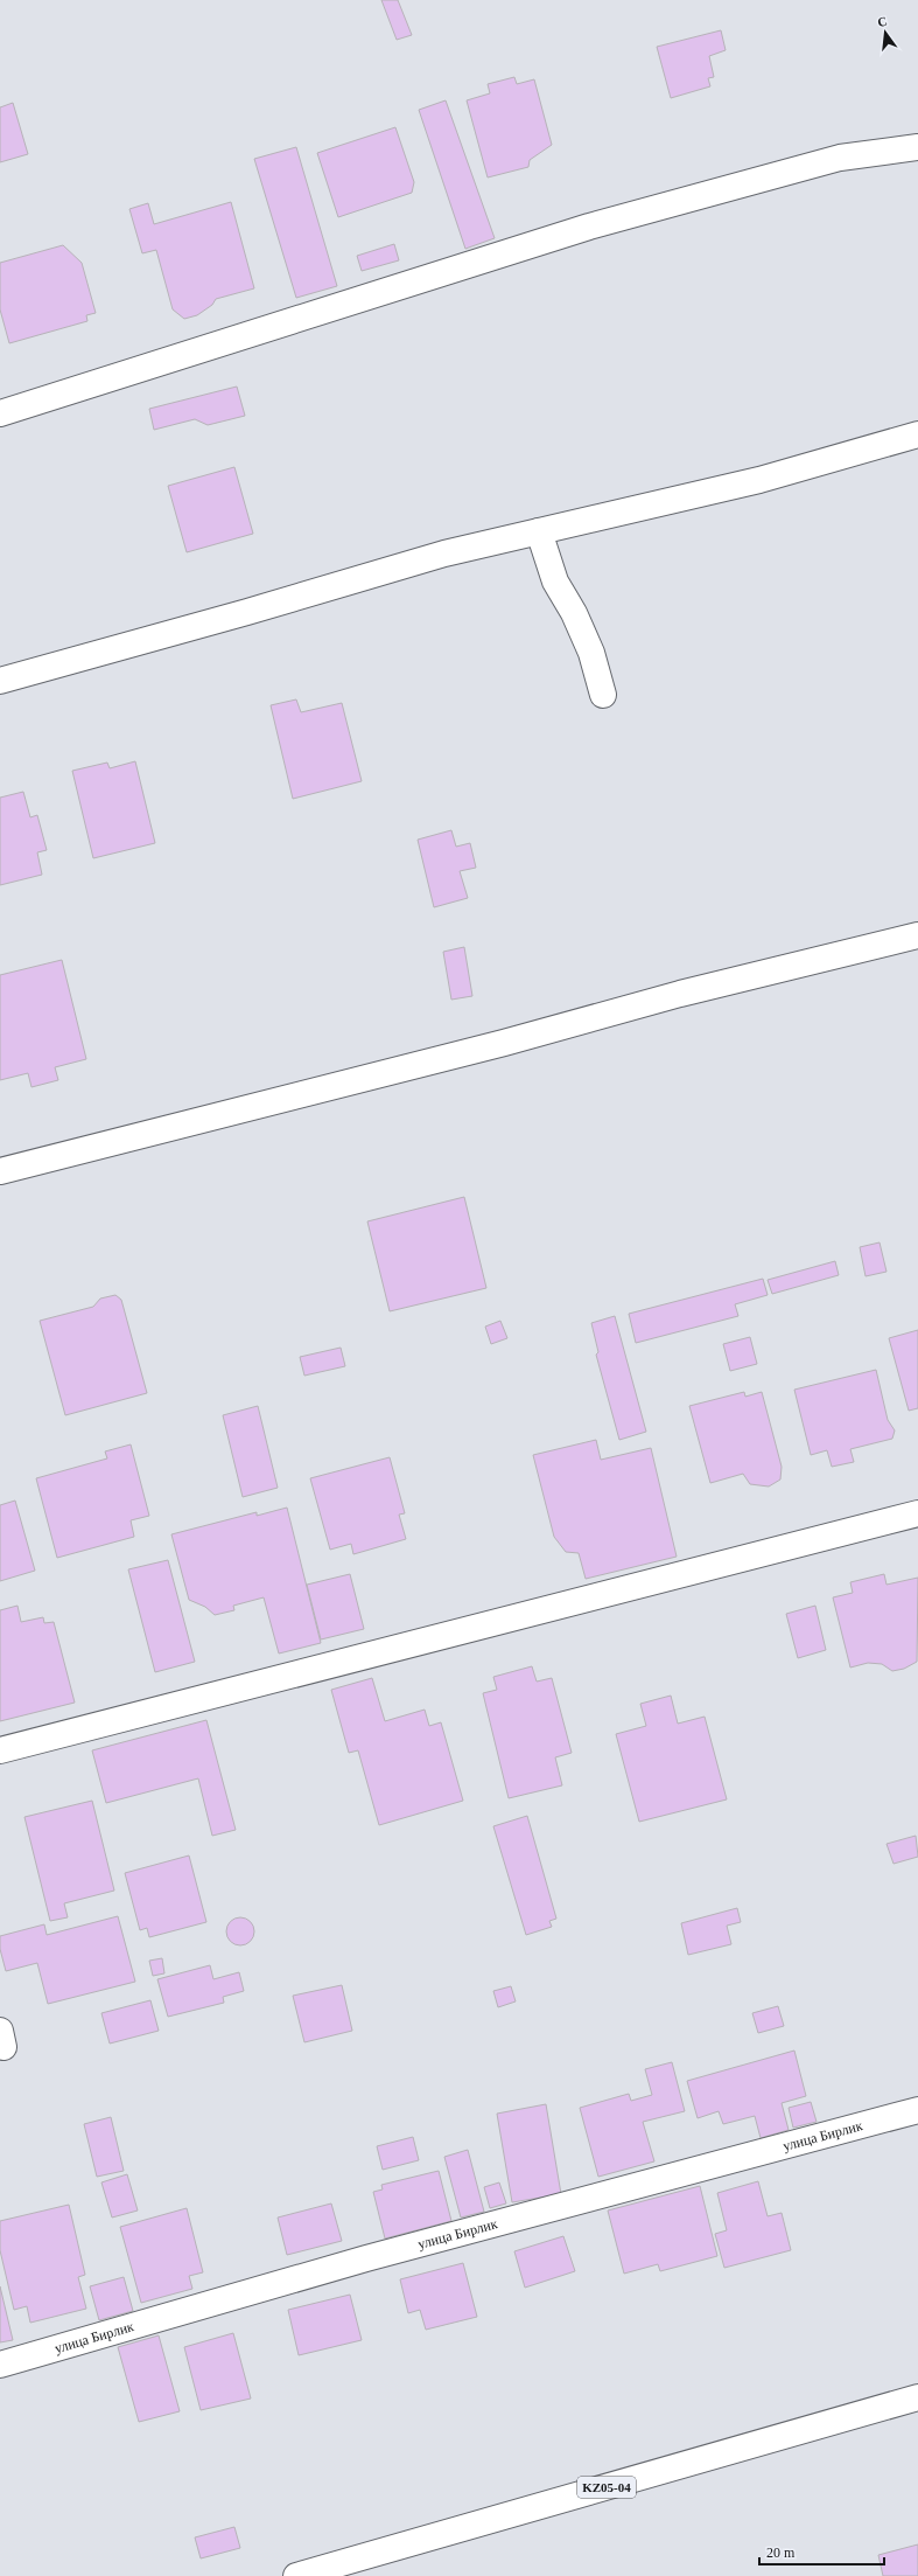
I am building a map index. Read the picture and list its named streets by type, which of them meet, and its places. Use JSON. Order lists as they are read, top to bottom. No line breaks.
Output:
{"streets":{"street":["улица Бирлик","KZ05-04"]},"scale_bar":"20 m","north":"top"}
